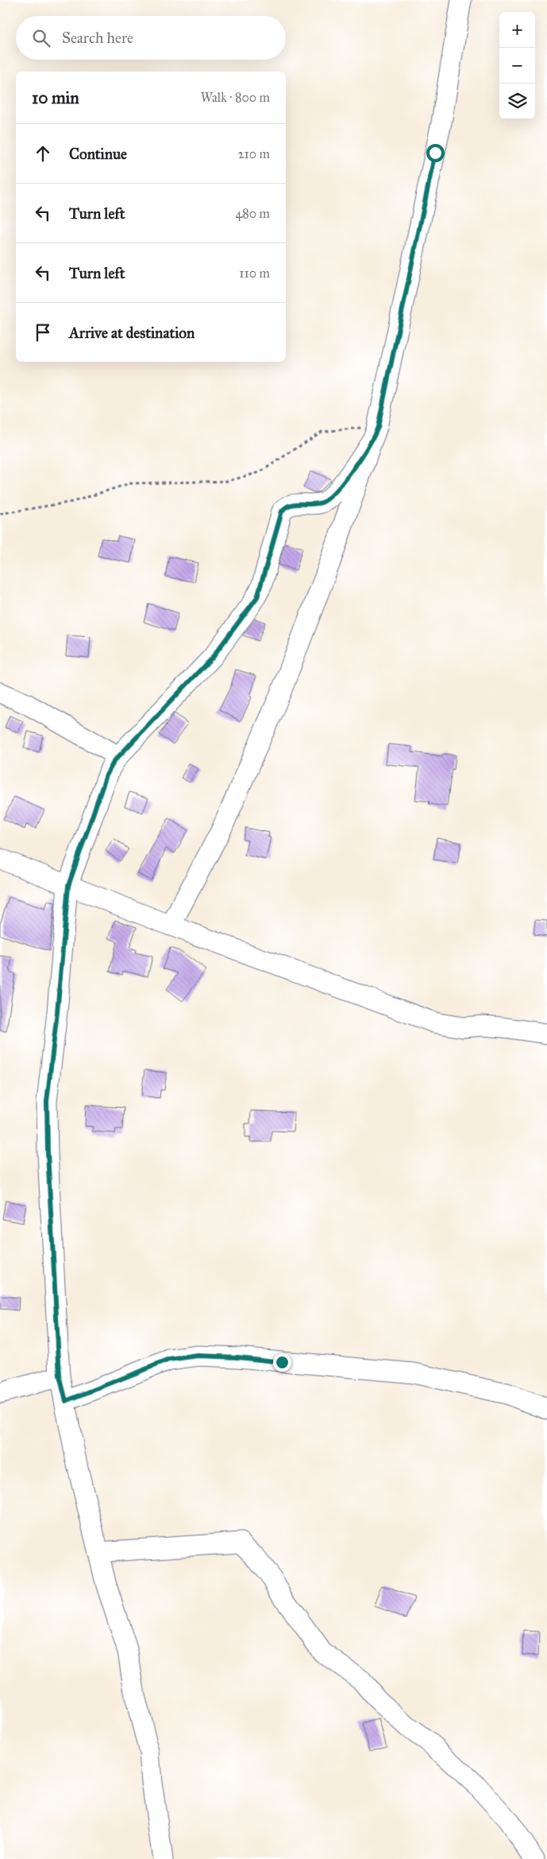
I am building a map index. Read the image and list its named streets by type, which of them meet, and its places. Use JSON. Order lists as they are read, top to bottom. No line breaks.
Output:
{"page":{"map_buttons":["+","−"],"search":"Search here","heading":["10 min","Walk · 800 m"],"list":[["Continue","210 m"],["Turn left","480 m"],["Turn left","110 m"],"Arrive at destination"]}}
